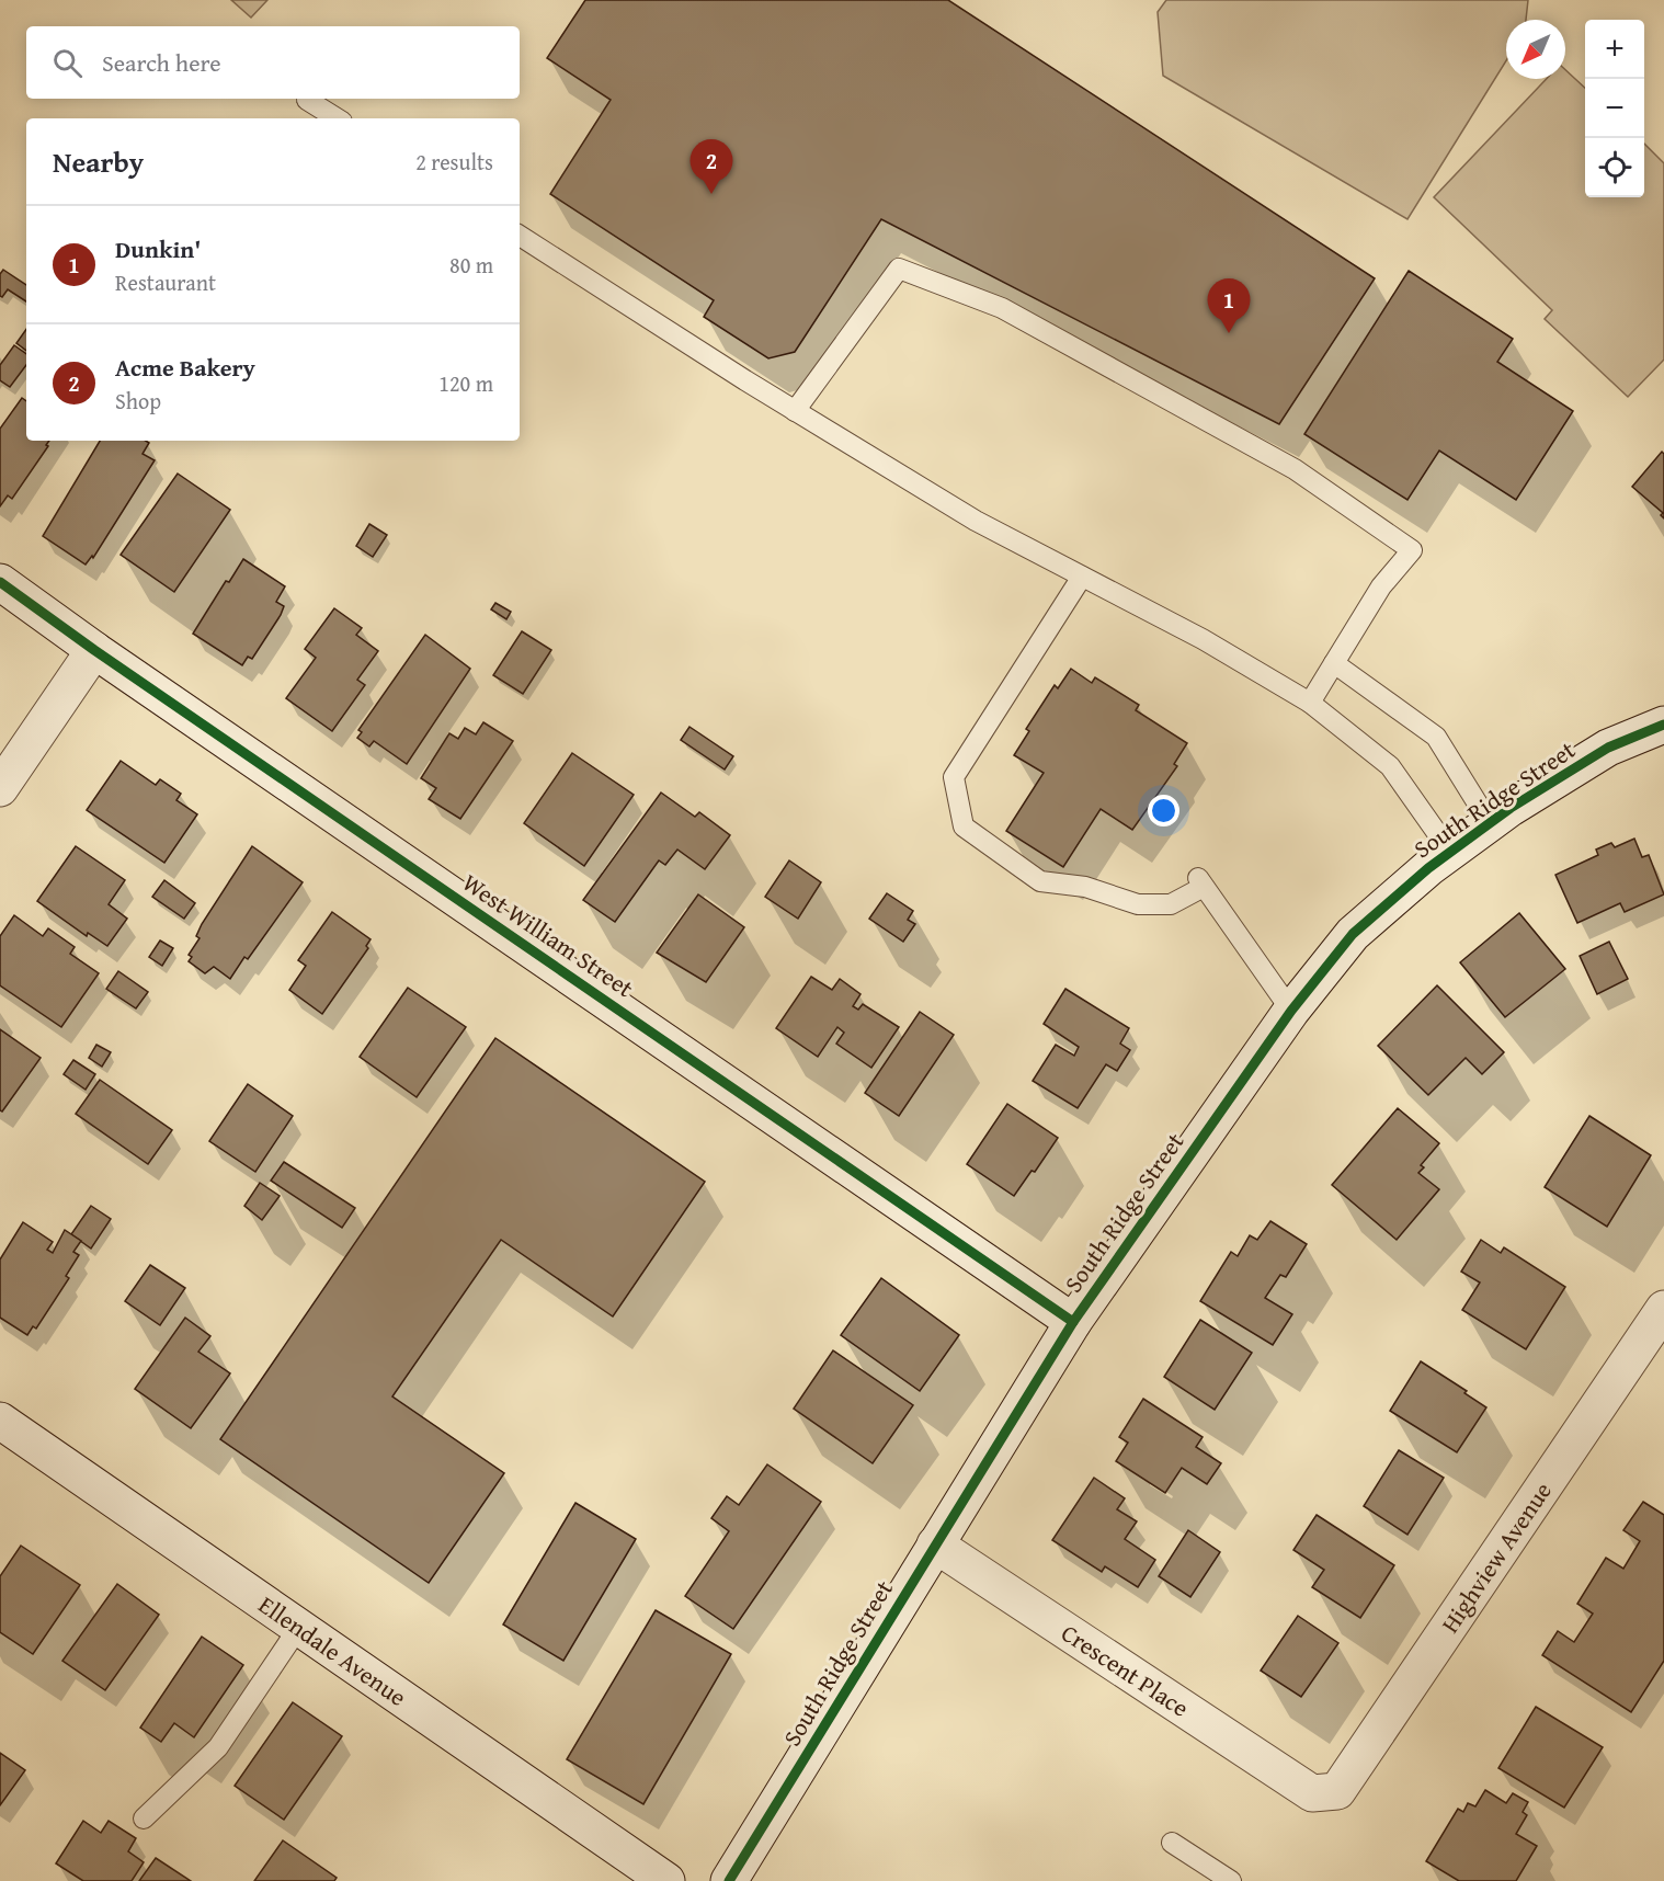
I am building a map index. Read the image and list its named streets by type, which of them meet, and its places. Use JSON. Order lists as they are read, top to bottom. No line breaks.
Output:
{"streets":{"street":["South Ridge Street","West William Street","Highview Avenue","Ellendale Avenue","Crescent Place"]},"crossings":[["South Ridge Street","West William Street"],["South Ridge Street","Crescent Place"],["Highview Avenue","Crescent Place"]],"north":"bottom left","page":{"map_buttons":["+","−"],"search":"Search here","heading":["Nearby","2 results"],"pins":["2","1"],"list":[{"mark":"1","name":"Dunkin'","note":"Restaurant","value":"80 m"},{"mark":"2","name":"Acme Bakery","note":"Shop","value":"120 m"}]}}
